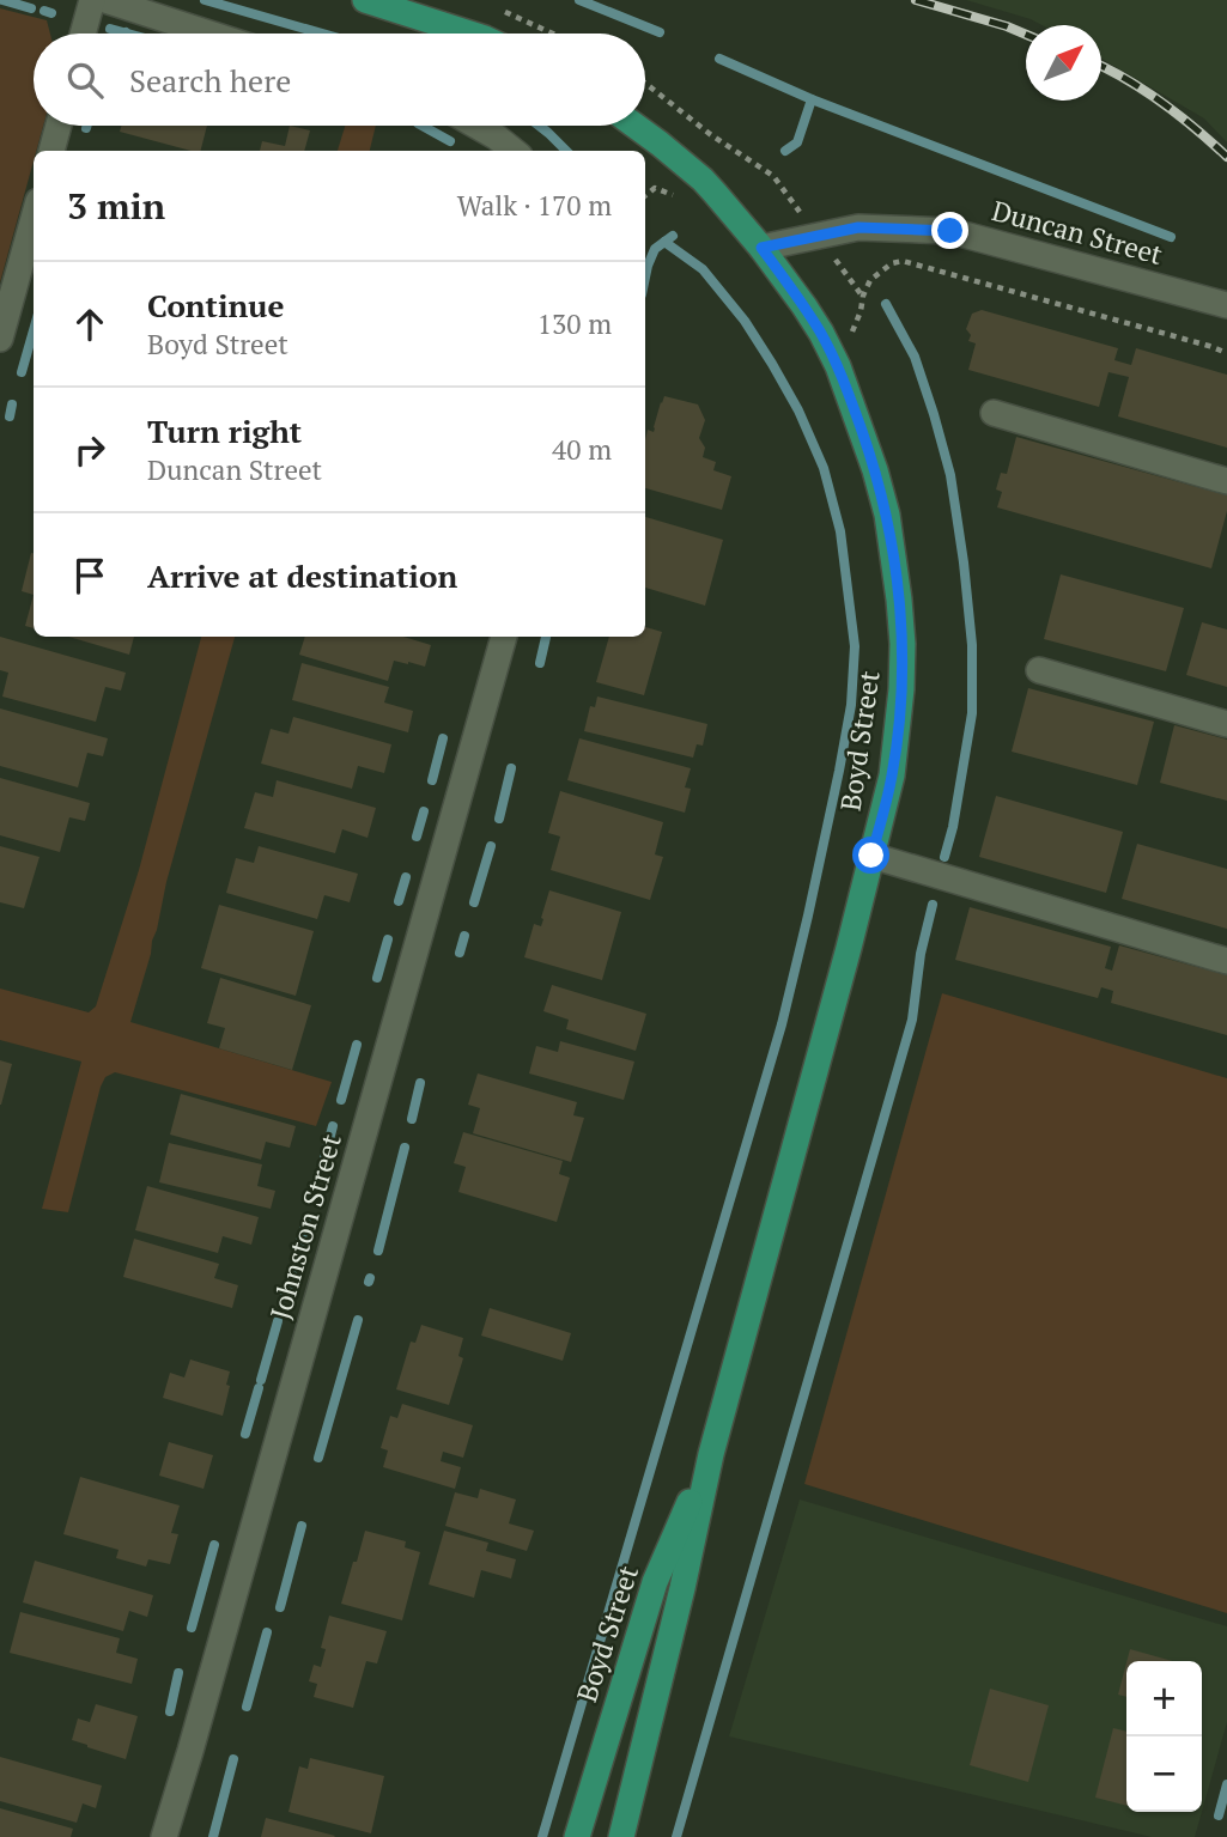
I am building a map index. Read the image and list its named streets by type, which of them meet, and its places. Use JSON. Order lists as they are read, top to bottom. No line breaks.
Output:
{"streets":{"main road":["Boyd Street"],"street":["Duncan Street","Johnston Street"]},"crossings":[["Duncan Street","Boyd Street"]],"north":"top right","page":{"search":"Search here","heading":["3 min","Walk · 170 m"],"list":[["Continue","Boyd Street","130 m"],["Turn right","Duncan Street","40 m"],"Arrive at destination"],"map_buttons":["+","−"]}}
